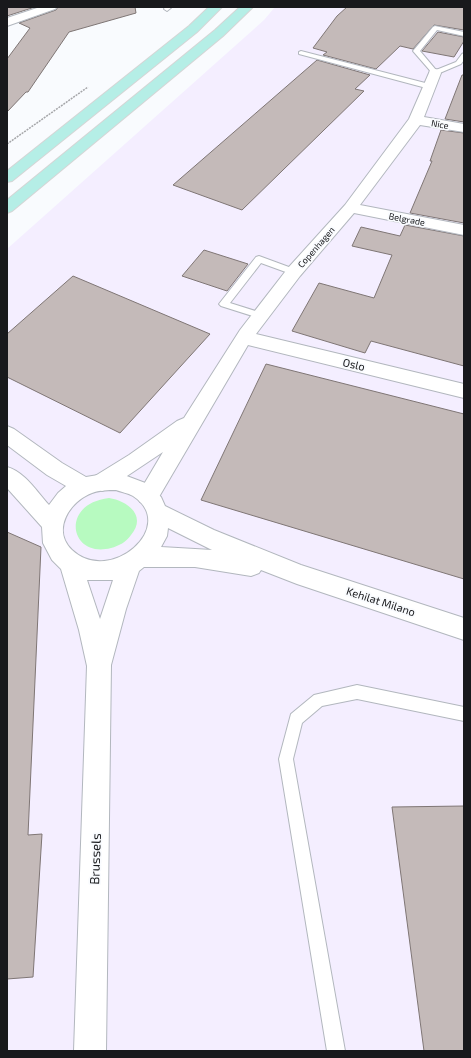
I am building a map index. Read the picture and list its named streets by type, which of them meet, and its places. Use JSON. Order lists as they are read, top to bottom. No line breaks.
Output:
{"streets":{"street":["Nice","Belgrade","Copenhagen","Oslo","Kehilat Milano","Brussels"]},"crossings":[["Nice","Copenhagen"],["Belgrade","Copenhagen"],["Copenhagen","Oslo"],["Copenhagen","Kehilat Milano"],["Copenhagen","Brussels"],["Kehilat Milano","Brussels"]]}
